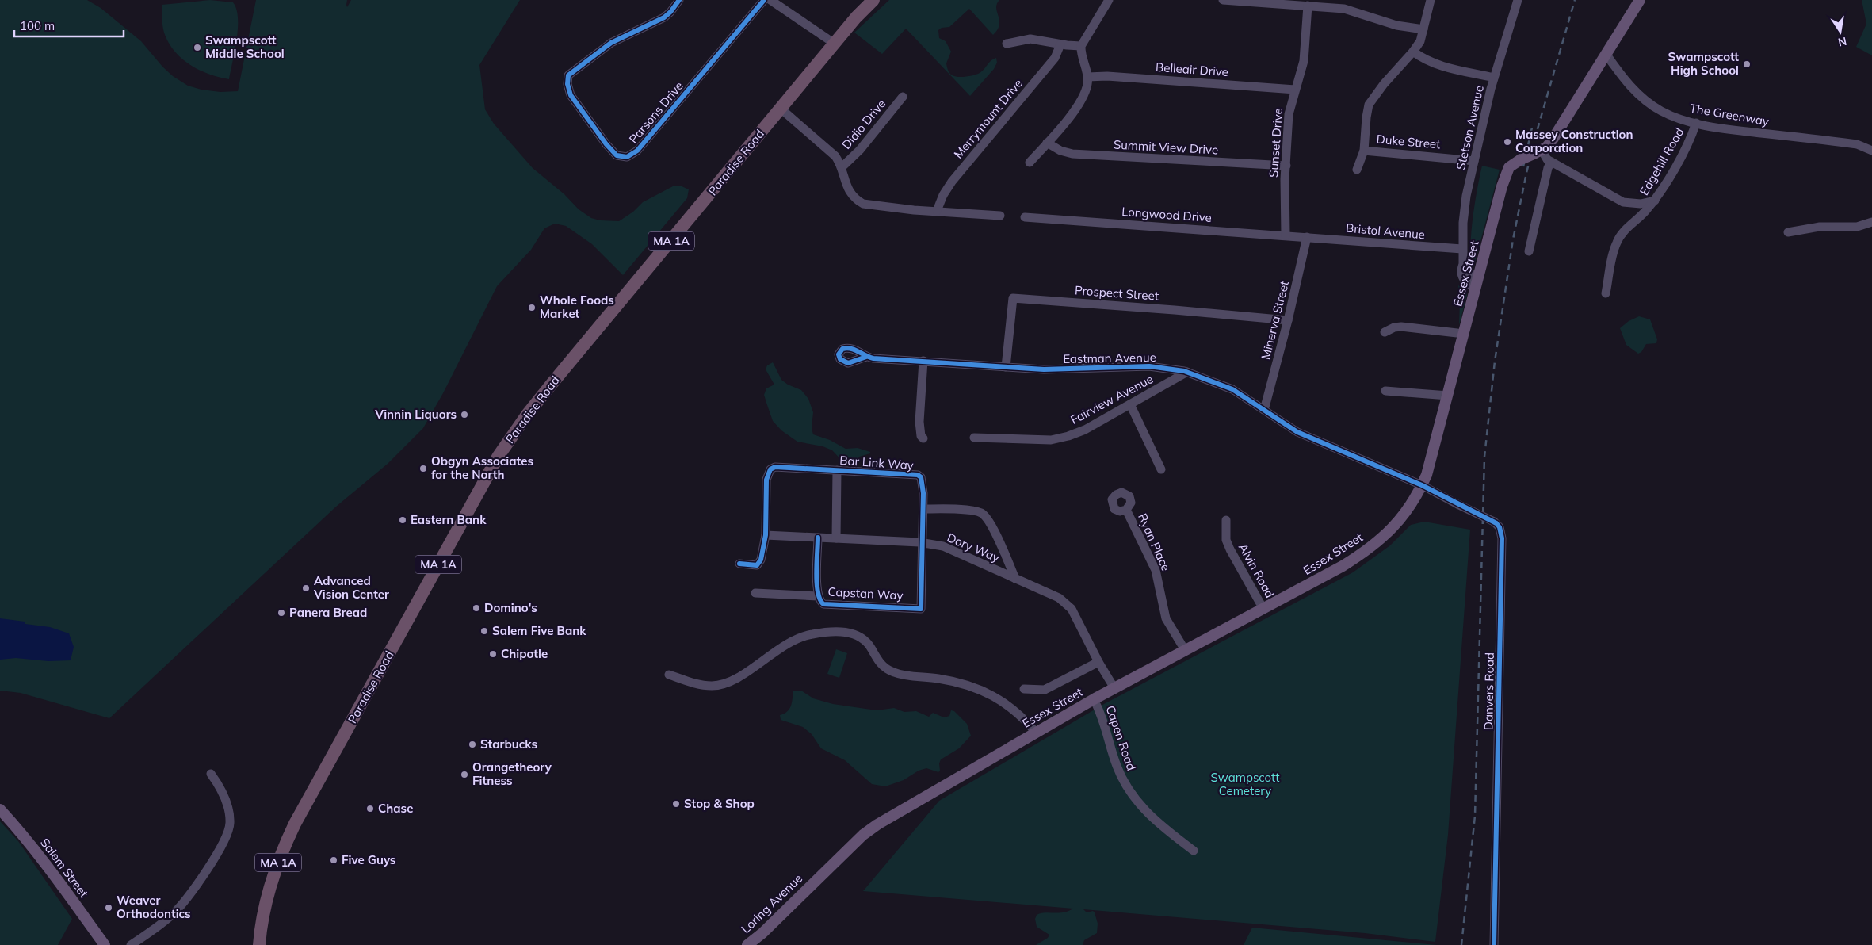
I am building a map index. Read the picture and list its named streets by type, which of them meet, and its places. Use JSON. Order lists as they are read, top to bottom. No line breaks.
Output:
{"streets":{"highway":["Paradise Road","MA 1A"],"main road":["Essex Street","Salem Street","Loring Avenue"],"street":["Belleair Drive","Parsons Drive","The Greenway","Merrymount Drive","Didio Drive","Stetson Avenue","Duke Street","Sunset Drive","Summit View Drive","Edgehill Road","Longwood Drive","Bristol Avenue","Prospect Street","Minerva Street","Eastman Avenue","Fairview Avenue","Bar Link Way","Ryan Place","Dory Way","Alvin Road","Capstan Way","Danvers Road","Capen Road"]},"crossings":[["Belleair Drive","Sunset Drive"],["The Greenway","Edgehill Road"],["The Greenway","Essex Street"],["Stetson Avenue","Duke Street"],["Stetson Avenue","Bristol Avenue"],["Stetson Avenue","Essex Street"],["Sunset Drive","Summit View Drive"],["Sunset Drive","Longwood Drive"],["Longwood Drive","Bristol Avenue"],["Longwood Drive","Minerva Street"],["Bristol Avenue","Minerva Street"],["Essex Street","Eastman Avenue"],["Essex Street","Ryan Place"],["Essex Street","Dory Way"],["Essex Street","Alvin Road"],["Essex Street","Danvers Road"],["Essex Street","Capen Road"],["Essex Street","Loring Avenue"],["Prospect Street","Minerva Street"],["Prospect Street","Eastman Avenue"],["Minerva Street","Eastman Avenue"],["Eastman Avenue","Fairview Avenue"],["Eastman Avenue","Danvers Road"],["Bar Link Way","Dory Way"],["Bar Link Way","Capstan Way"],["Dory Way","Capstan Way"]],"parks":["Swampscott Cemetery"],"places":["Swampscott Middle School","Swampscott High School","Massey Construction Corporation","Whole Foods Market","Vinnin Liquors","Obgyn Associates for the North","Eastern Bank","Advanced Vision Center","Domino's","Panera Bread","Salem Five Bank","Chipotle","Starbucks","Orangetheory Fitness","Stop & Shop","Chase","Five Guys","Weaver Orthodontics"],"scale_bar":"100 m","north":"bottom"}
